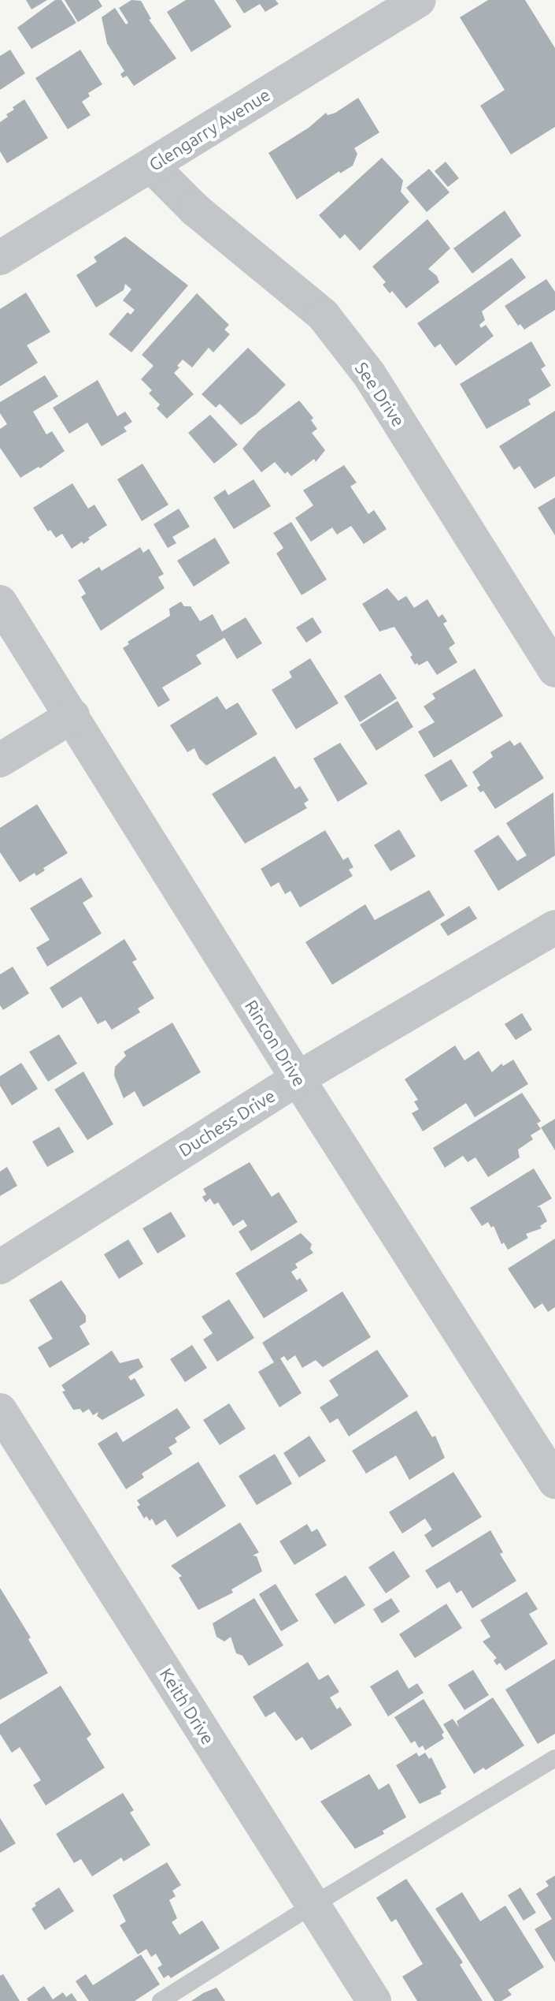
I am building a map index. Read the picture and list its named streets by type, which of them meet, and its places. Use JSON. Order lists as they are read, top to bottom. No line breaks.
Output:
{"streets":{"street":["Glengarry Avenue","See Drive","Rincon Drive","Duchess Drive","Keith Drive"]},"crossings":[["Glengarry Avenue","See Drive"],["Rincon Drive","Duchess Drive"]]}
